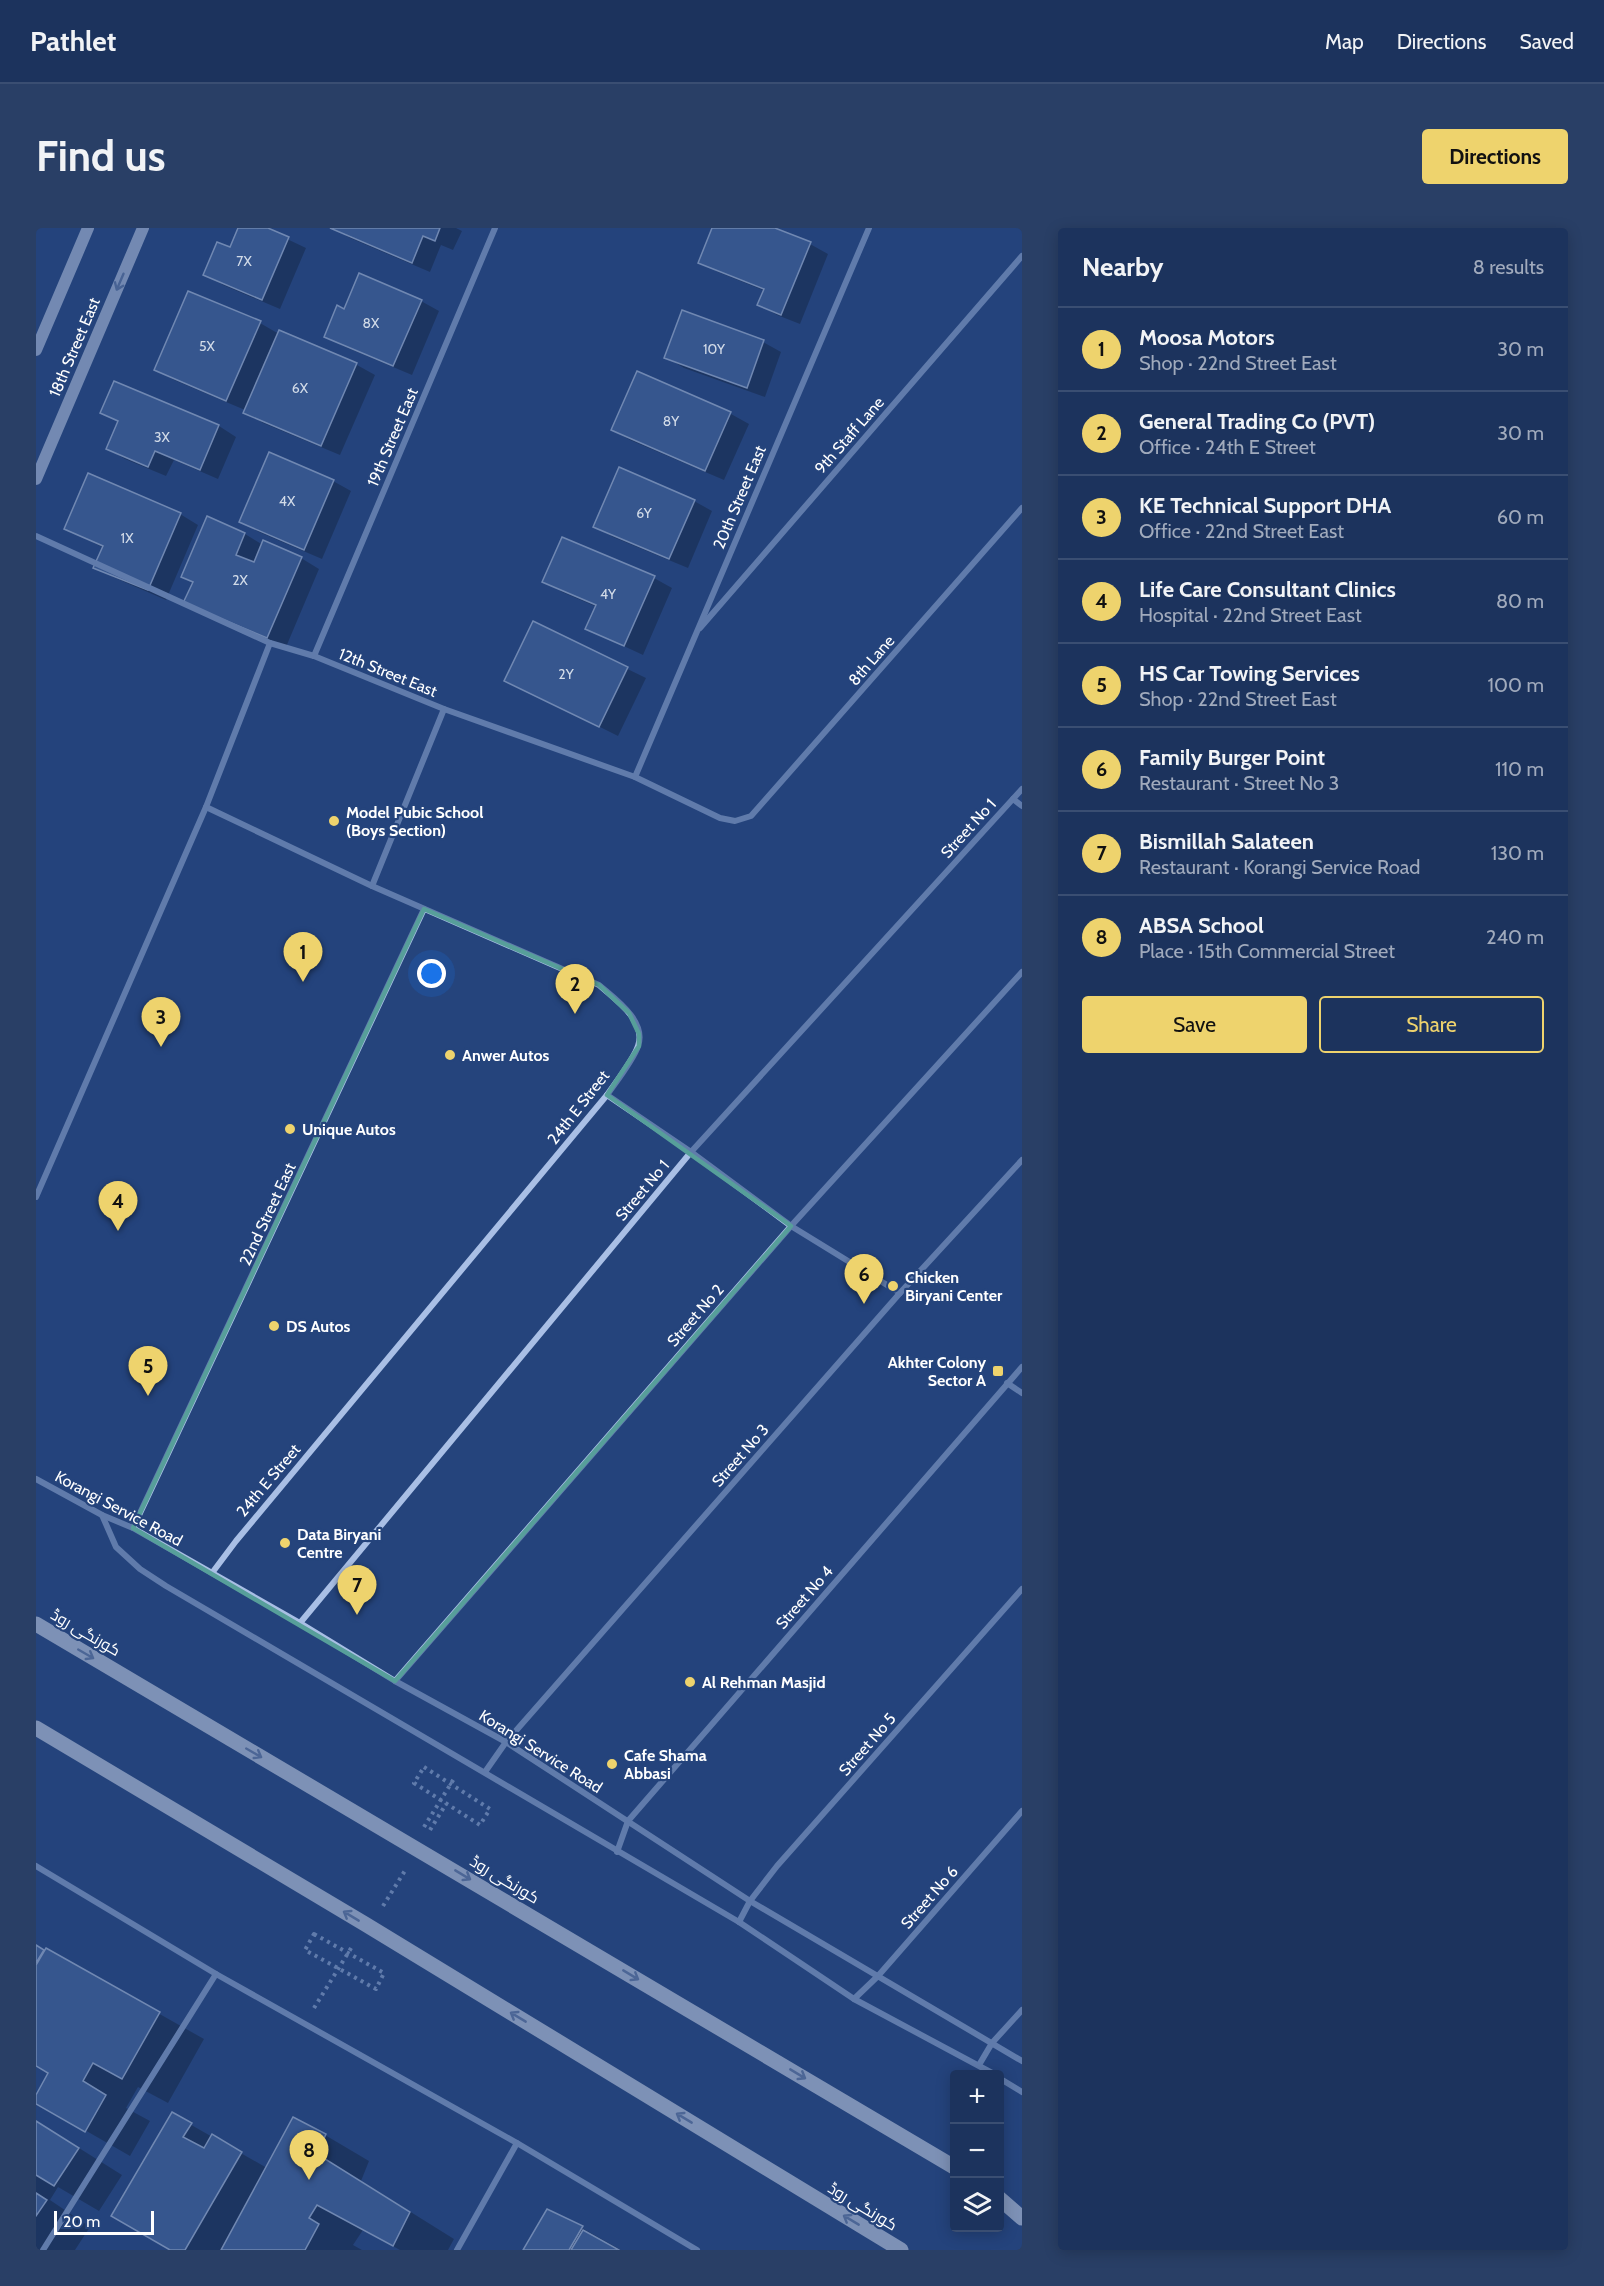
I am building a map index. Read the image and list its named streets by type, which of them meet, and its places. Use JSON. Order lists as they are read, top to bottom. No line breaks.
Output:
{"streets":{"main road":["کورنگی روڈ"],"street":["18th Street East","9th Staff Lane","19th Street East","20th Street East","8th Lane","12th Street East","Street No 1","24th E Street","22nd Street East","Street No 2","Street No 3","Korangi Service Road","Street No 4","Street No 5","Street No 6"]},"crossings":[["9th Staff Lane","20th Street East"],["19th Street East","12th Street East"],["20th Street East","12th Street East"],["8th Lane","12th Street East"],["Street No 1","Korangi Service Road"],["24th E Street","22nd Street East"],["24th E Street","Korangi Service Road"],["22nd Street East","Korangi Service Road"],["Street No 2","Korangi Service Road"],["Street No 3","Korangi Service Road"],["Korangi Service Road","Street No 4"],["Korangi Service Road","Street No 5"],["Korangi Service Road","Street No 6"]],"places":{"other":["Model Pubic School (Boys Section)","Anwer Autos","Unique Autos","Chicken Biryani Center","DS Autos","Data Biryani Centre","Al Rehman Masjid","Cafe Shama Abbasi"],"transit":["Akhter Colony Sector A"]},"house_numbers":["7X","8X","5X","10Y","6X","8Y","3X","4X","6Y","1X","2X","4Y","2Y"],"scale_bar":"20 m","page":{"header":"Pathlet","nav":["Map","Directions","Saved"],"buttons":["Directions",["Save","Share"]],"title":"Find us","heading":["Nearby","8 results"],"list":[{"mark":"1","name":"Moosa Motors","note":"Shop · 22nd Street East","value":"30 m"},{"mark":"2","name":"General Trading Co (PVT)","note":"Office · 24th E Street","value":"30 m"},{"mark":"3","name":"KE Technical Support DHA","note":"Office · 22nd Street East","value":"60 m"},{"mark":"4","name":"Life Care Consultant Clinics","note":"Hospital · 22nd Street East","value":"80 m"},{"mark":"5","name":"HS Car Towing Services","note":"Shop · 22nd Street East","value":"100 m"},{"mark":"6","name":"Family Burger Point","note":"Restaurant · Street No 3","value":"110 m"},{"mark":"7","name":"Bismillah Salateen","note":"Restaurant · Korangi Service Road","value":"130 m"},{"mark":"8","name":"ABSA School","note":"Place · 15th Commercial Street","value":"240 m"}],"pins":["1","2","3","4","6","5","7","8"],"map_buttons":["+","−"],"scale":"20 m"}}
